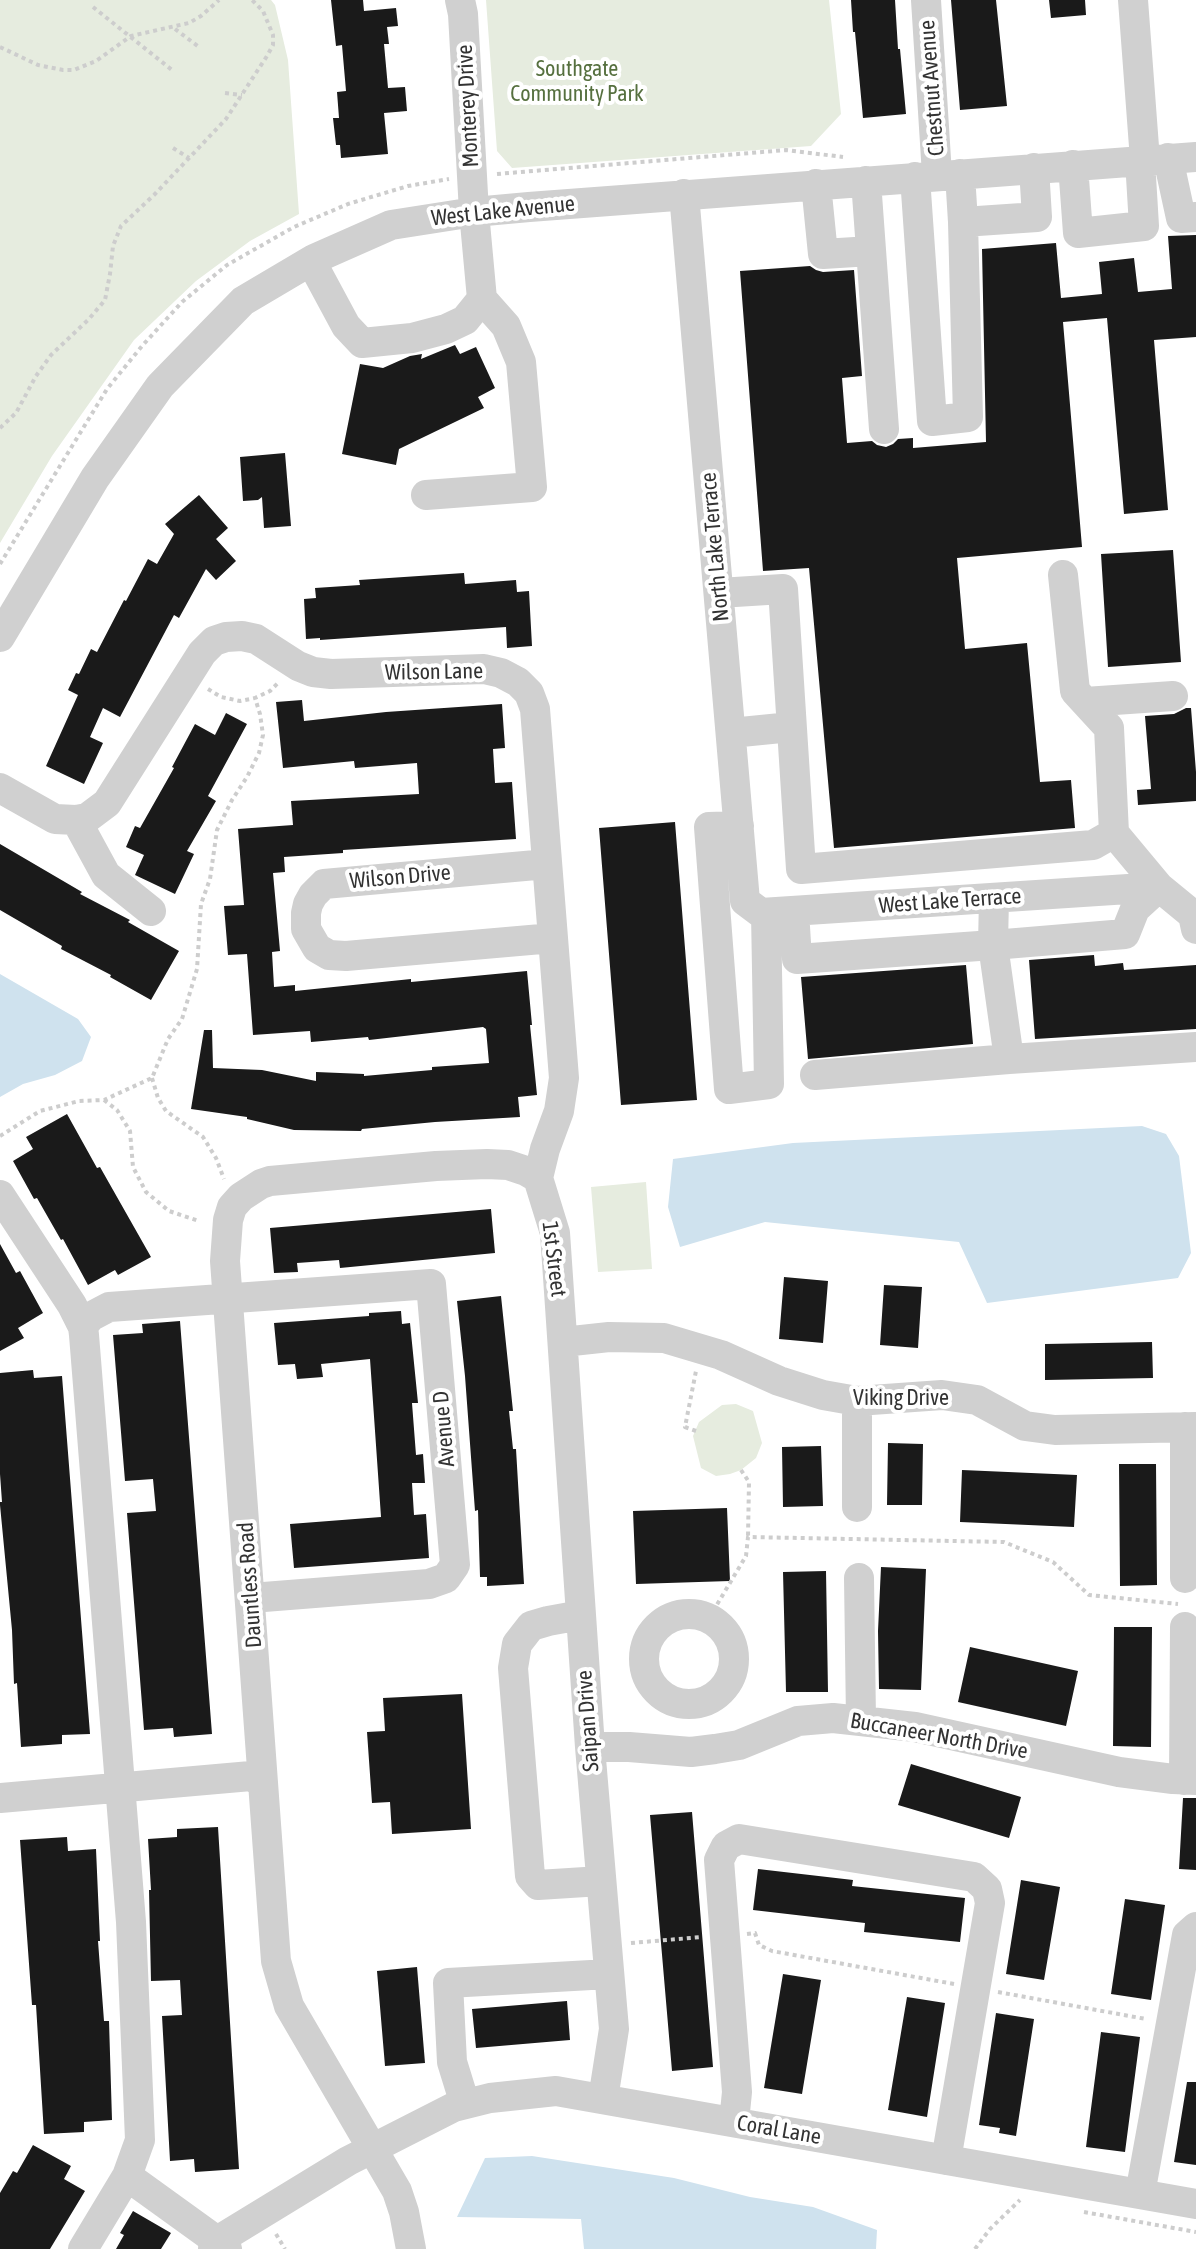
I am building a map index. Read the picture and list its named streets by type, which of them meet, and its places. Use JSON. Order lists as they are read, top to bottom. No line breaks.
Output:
{"streets":{"street":["Chestnut Avenue","Monterey Drive","West Lake Avenue","North Lake Terrace","Wilson Lane","Wilson Drive","West Lake Terrace","1st Street","Viking Drive","Avenue D","Dauntless Road","Saipan Drive","Buccaneer North Drive","Coral Lane"]},"crossings":[["Chestnut Avenue","West Lake Avenue"],["Monterey Drive","West Lake Avenue"],["West Lake Avenue","North Lake Terrace"],["North Lake Terrace","West Lake Terrace"],["Wilson Lane","Wilson Drive"],["Wilson Lane","1st Street"],["Wilson Lane","Dauntless Road"],["1st Street","Viking Drive"],["1st Street","Dauntless Road"],["1st Street","Saipan Drive"],["Viking Drive","Saipan Drive"],["Avenue D","Dauntless Road"],["Dauntless Road","Coral Lane"],["Saipan Drive","Buccaneer North Drive"],["Saipan Drive","Coral Lane"]],"parks":["Southgate Community Park"]}
